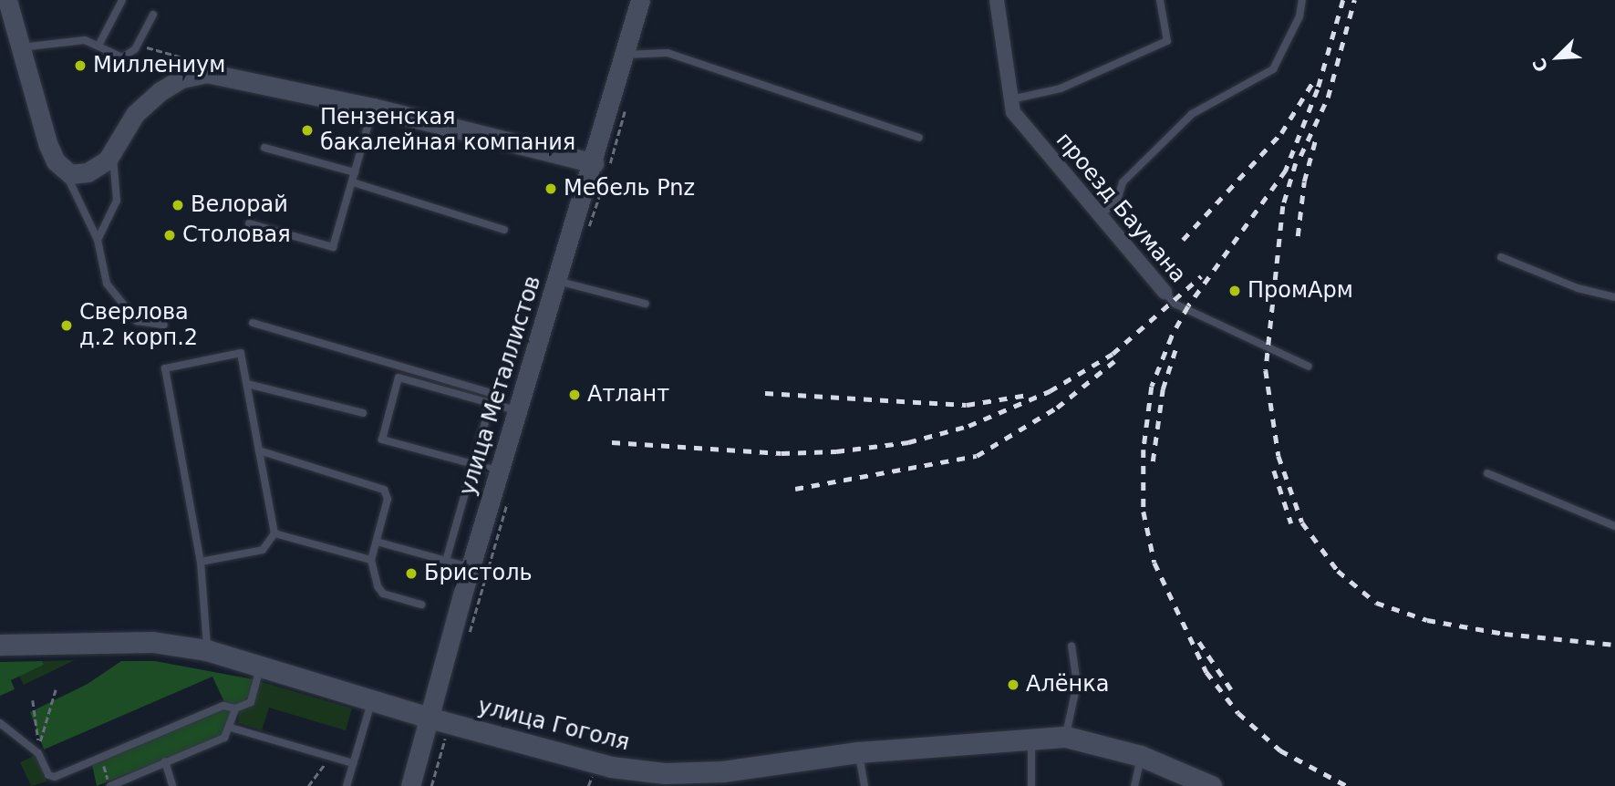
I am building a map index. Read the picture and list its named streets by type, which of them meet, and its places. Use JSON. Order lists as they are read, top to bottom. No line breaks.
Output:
{"streets":{"main road":["улица Гоголя"],"street":["проезд Баумана","улица Металлистов"]},"crossings":[["улица Металлистов","улица Гоголя"]],"places":["Миллениум","Пензенская бакалейная компания","Мебель Pnz","Велорай","Столовая","ПромАрм","Сверлова д.2 корп.2","Атлант","Бристоль","Алёнка"],"north":"bottom left"}
